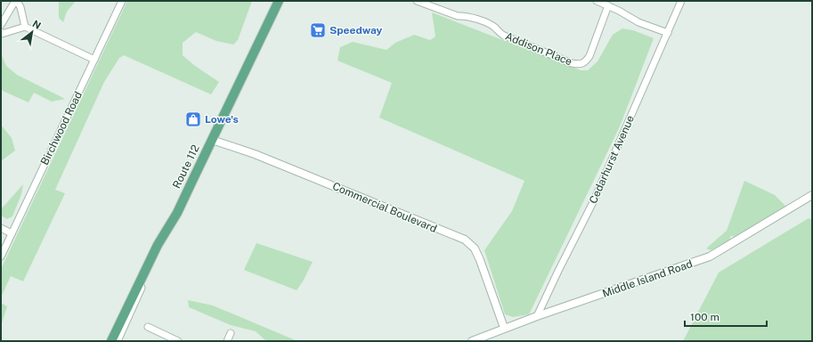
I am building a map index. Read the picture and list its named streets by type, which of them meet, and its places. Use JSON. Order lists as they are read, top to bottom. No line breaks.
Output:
{"streets":{"main road":["Route 112"],"street":["Addison Place","Birchwood Road","Cedarhurst Avenue","Commercial Boulevard","Middle Island Road"]},"crossings":[["Cedarhurst Avenue","Middle Island Road"],["Route 112","Commercial Boulevard"],["Commercial Boulevard","Middle Island Road"]],"places":{"supermarket":["Speedway"],"shop":["Lowe's"]},"scale_bar":"100 m","north":"top right"}
